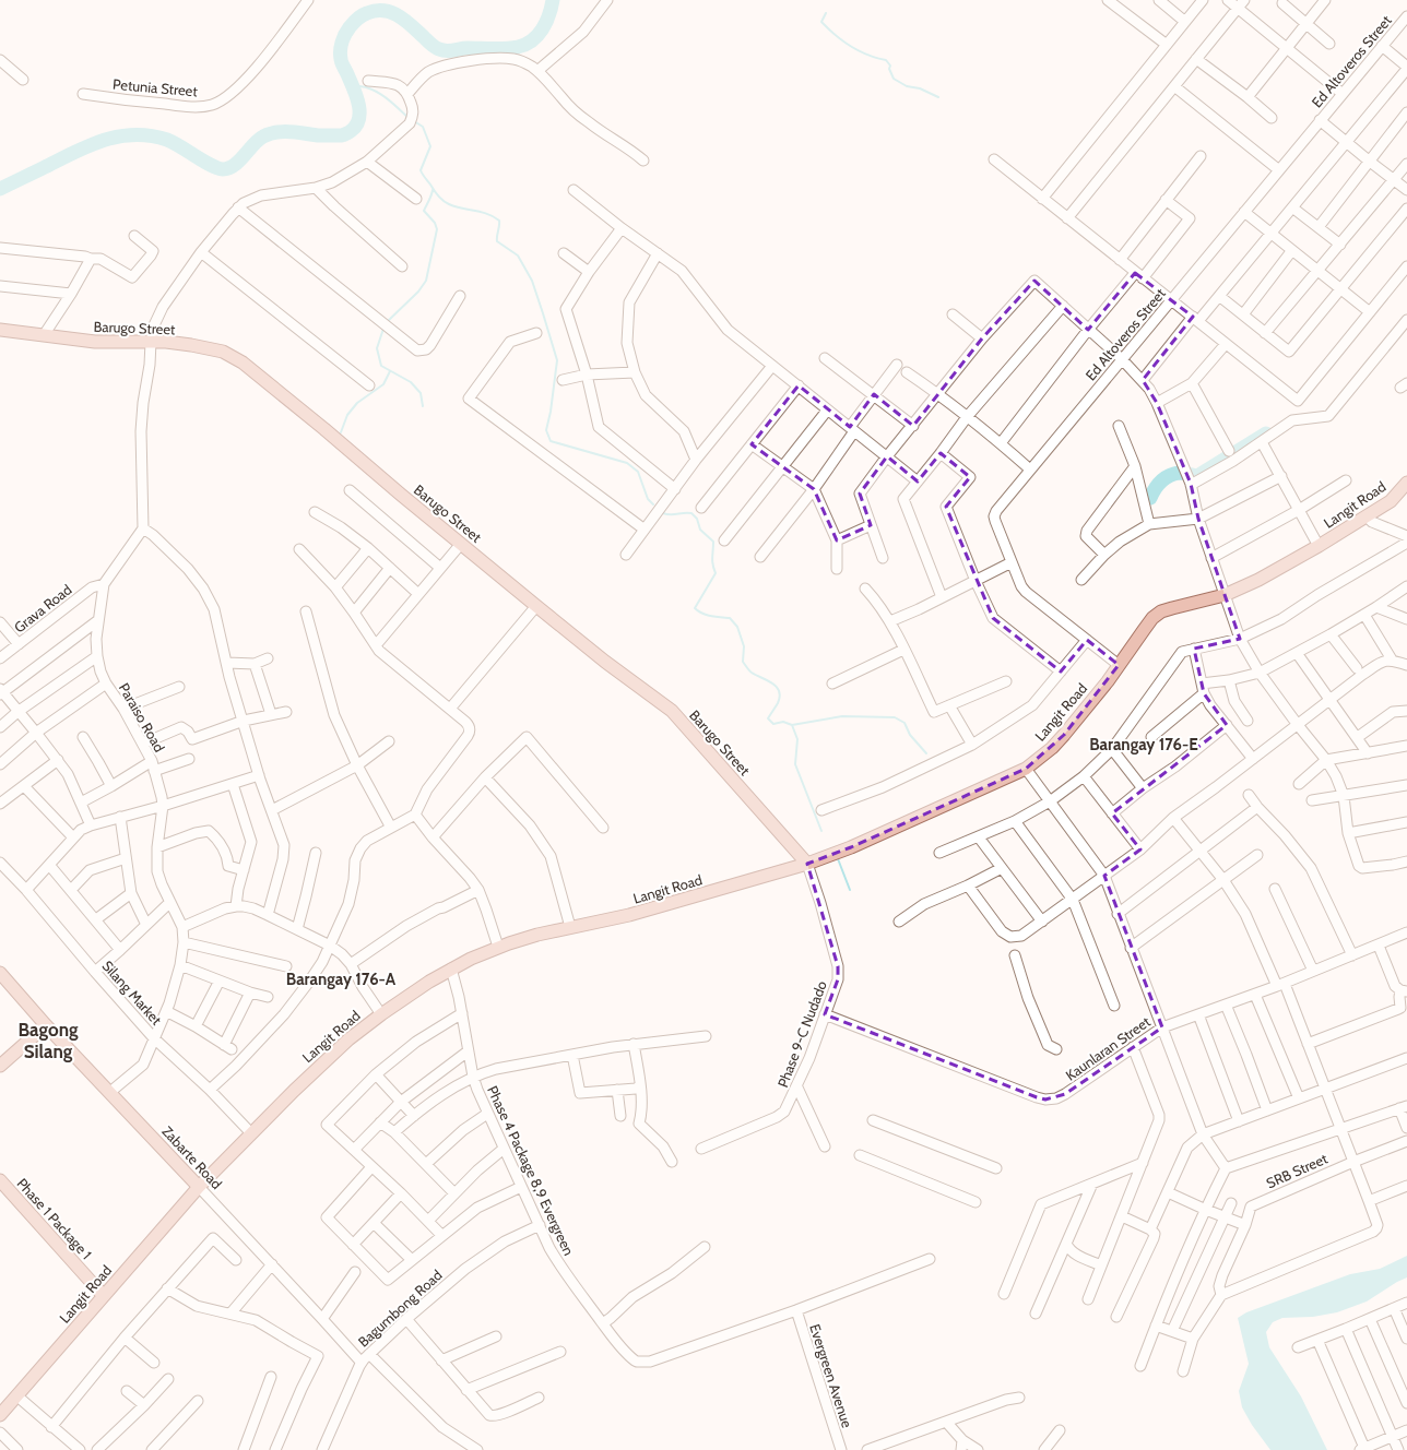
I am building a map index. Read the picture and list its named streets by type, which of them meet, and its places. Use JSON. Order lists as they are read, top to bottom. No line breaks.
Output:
{"streets":{"main road":["Barugo Street","Langit Road","Zabarte Road","Phase 1 Package 1"],"street":["Ed Altoveros Street","Petunia Street","Grava Road","Paraiso Road","Silang Market","Phase 9-C Nudado","Kaunlaran Street","Phase 4 Package 8,9 Evergreen","SRB Street","Bagumbong Road","Evergreen Avenue"]},"crossings":[["Ed Altoveros Street","Langit Road"],["Barugo Street","Langit Road"],["Barugo Street","Phase 9-C Nudado"],["Langit Road","Silang Market"],["Langit Road","Phase 9-C Nudado"],["Langit Road","Zabarte Road"],["Langit Road","Phase 4 Package 8,9 Evergreen"],["Langit Road","Phase 1 Package 1"],["Grava Road","Paraiso Road"],["Paraiso Road","Silang Market"],["Paraiso Road","Zabarte Road"],["Phase 9-C Nudado","Kaunlaran Street"],["Zabarte Road","Bagumbong Road"],["Phase 4 Package 8,9 Evergreen","Bagumbong Road"],["Phase 4 Package 8,9 Evergreen","Evergreen Avenue"]],"districts":["Barangay 176-E","Barangay 176-A","Bagong Silang"]}
